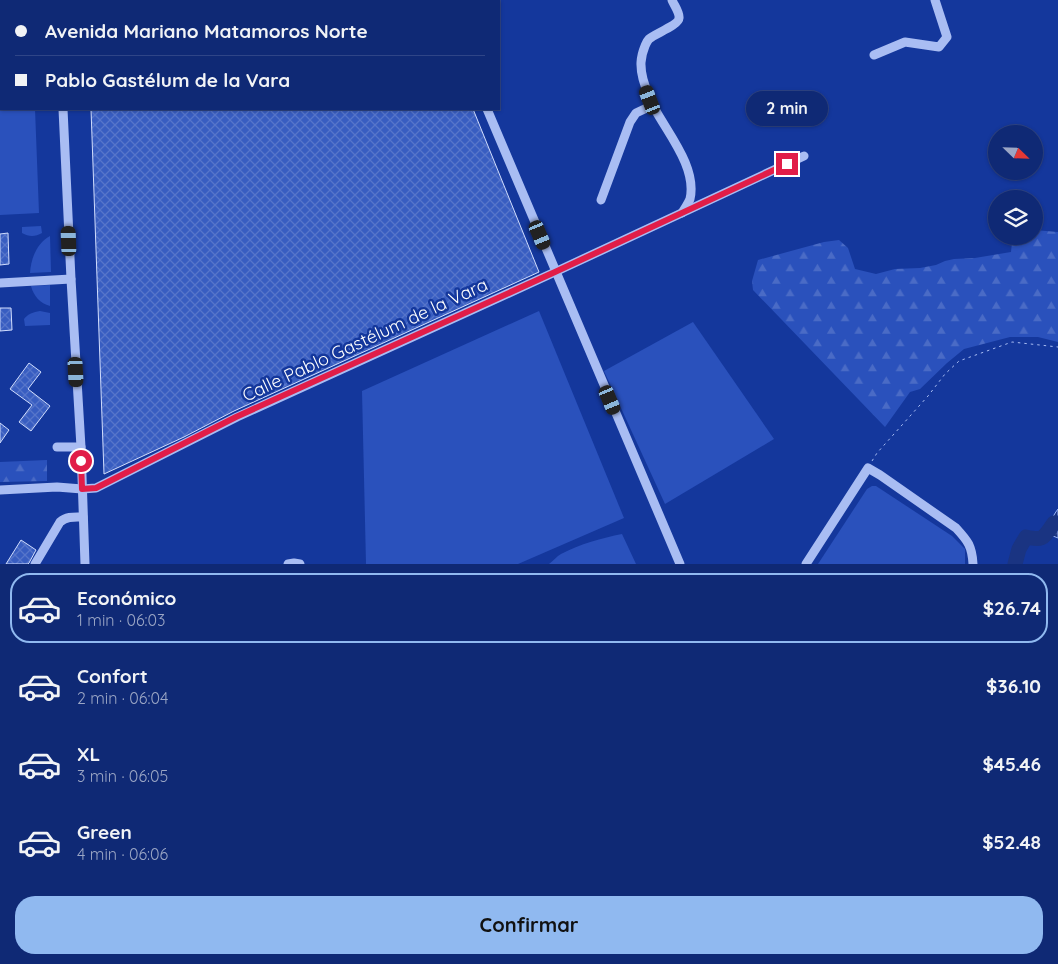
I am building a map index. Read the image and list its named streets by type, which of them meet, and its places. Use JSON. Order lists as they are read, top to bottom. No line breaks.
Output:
{"streets":{"street":["Calle Pablo Gastélum de la Vara"]},"north":"bottom right","page":{"banner":["Avenida Mariano Matamoros Norte","Pablo Gastélum de la Vara"],"bubble":"2 min","list":[{"name":"Económico","note":"1 min · 06:03","value":"$26.74"},{"name":"Confort","note":"2 min · 06:04","value":"$36.10"},{"name":"XL","note":"3 min · 06:05","value":"$45.46"},{"name":"Green","note":"4 min · 06:06","value":"$52.48"}],"buttons":"Confirmar"}}
